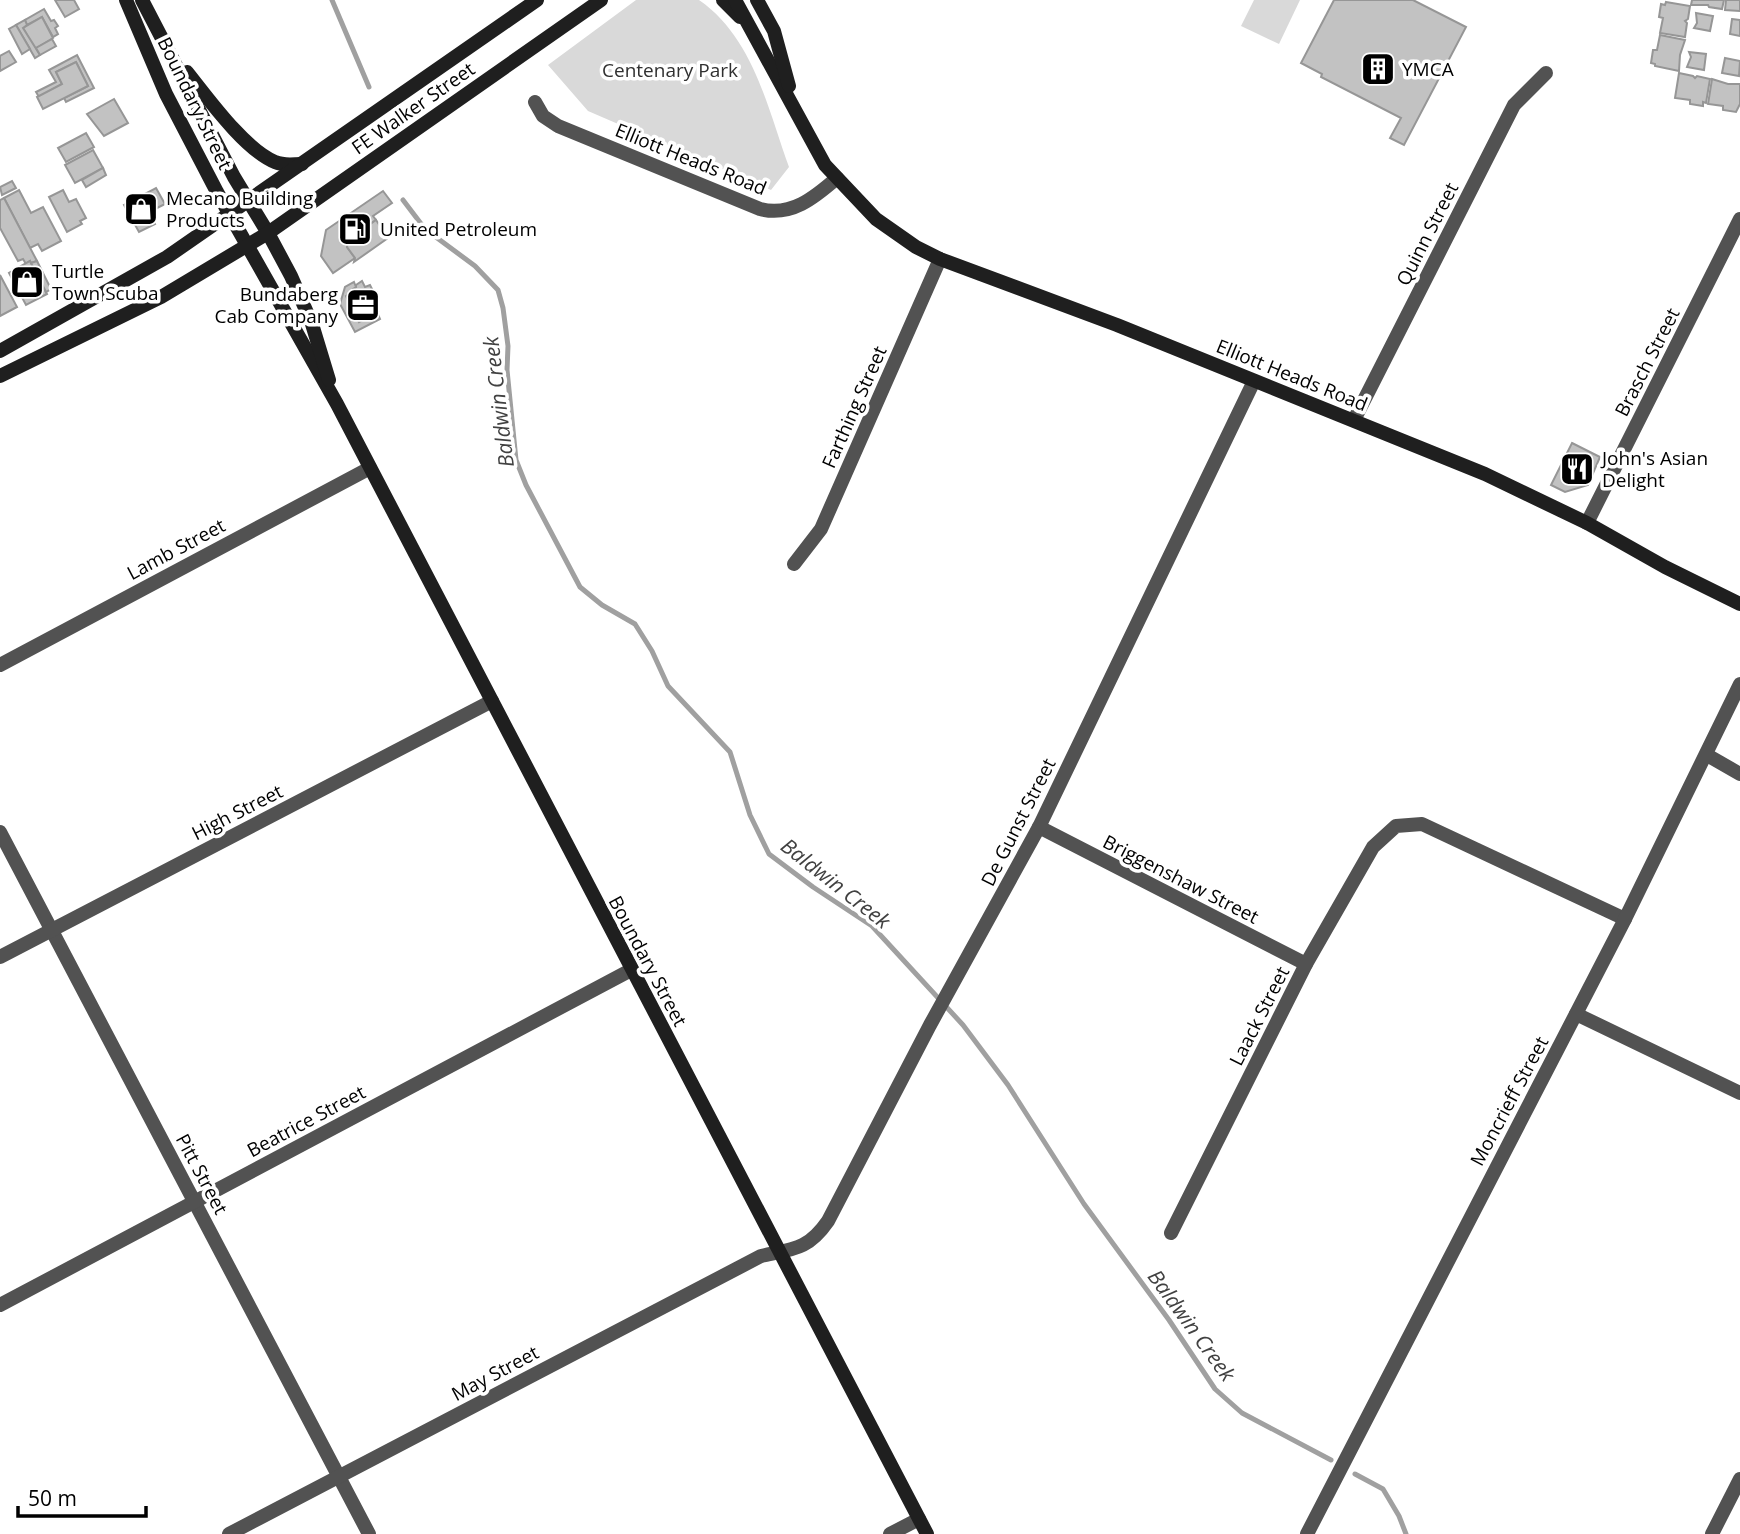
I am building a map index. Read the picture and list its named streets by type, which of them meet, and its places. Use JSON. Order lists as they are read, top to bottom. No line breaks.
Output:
{"streets":{"street":["Boundary Street","FE Walker Street","Elliott Heads Road","Quinn Street","Brasch Street","Farthing Street","Lamb Street","High Street","De Gunst Street","Briggenshaw Street","Laack Street","Moncrieff Street","Beatrice Street","Pitt Street","May Street"]},"crossings":[["Boundary Street","FE Walker Street"],["Boundary Street","Lamb Street"],["Boundary Street","High Street"],["Boundary Street","De Gunst Street"],["Boundary Street","Beatrice Street"],["Boundary Street","May Street"],["Elliott Heads Road","Quinn Street"],["Elliott Heads Road","Brasch Street"],["Elliott Heads Road","Farthing Street"],["Elliott Heads Road","De Gunst Street"],["High Street","Pitt Street"],["De Gunst Street","Briggenshaw Street"],["De Gunst Street","May Street"],["Briggenshaw Street","Laack Street"],["Laack Street","Moncrieff Street"],["Beatrice Street","Pitt Street"],["Pitt Street","May Street"]],"water":["Baldwin Creek"],"parks":["Centenary Park"],"places":{"building":["YMCA"],"shop":["Mecano Building Products","Turtle Town Scuba"],"fuel station":["United Petroleum"],"office":["Bundaberg Cab Company"],"restaurant":["John's Asian Delight"]},"scale_bar":"50 m"}
